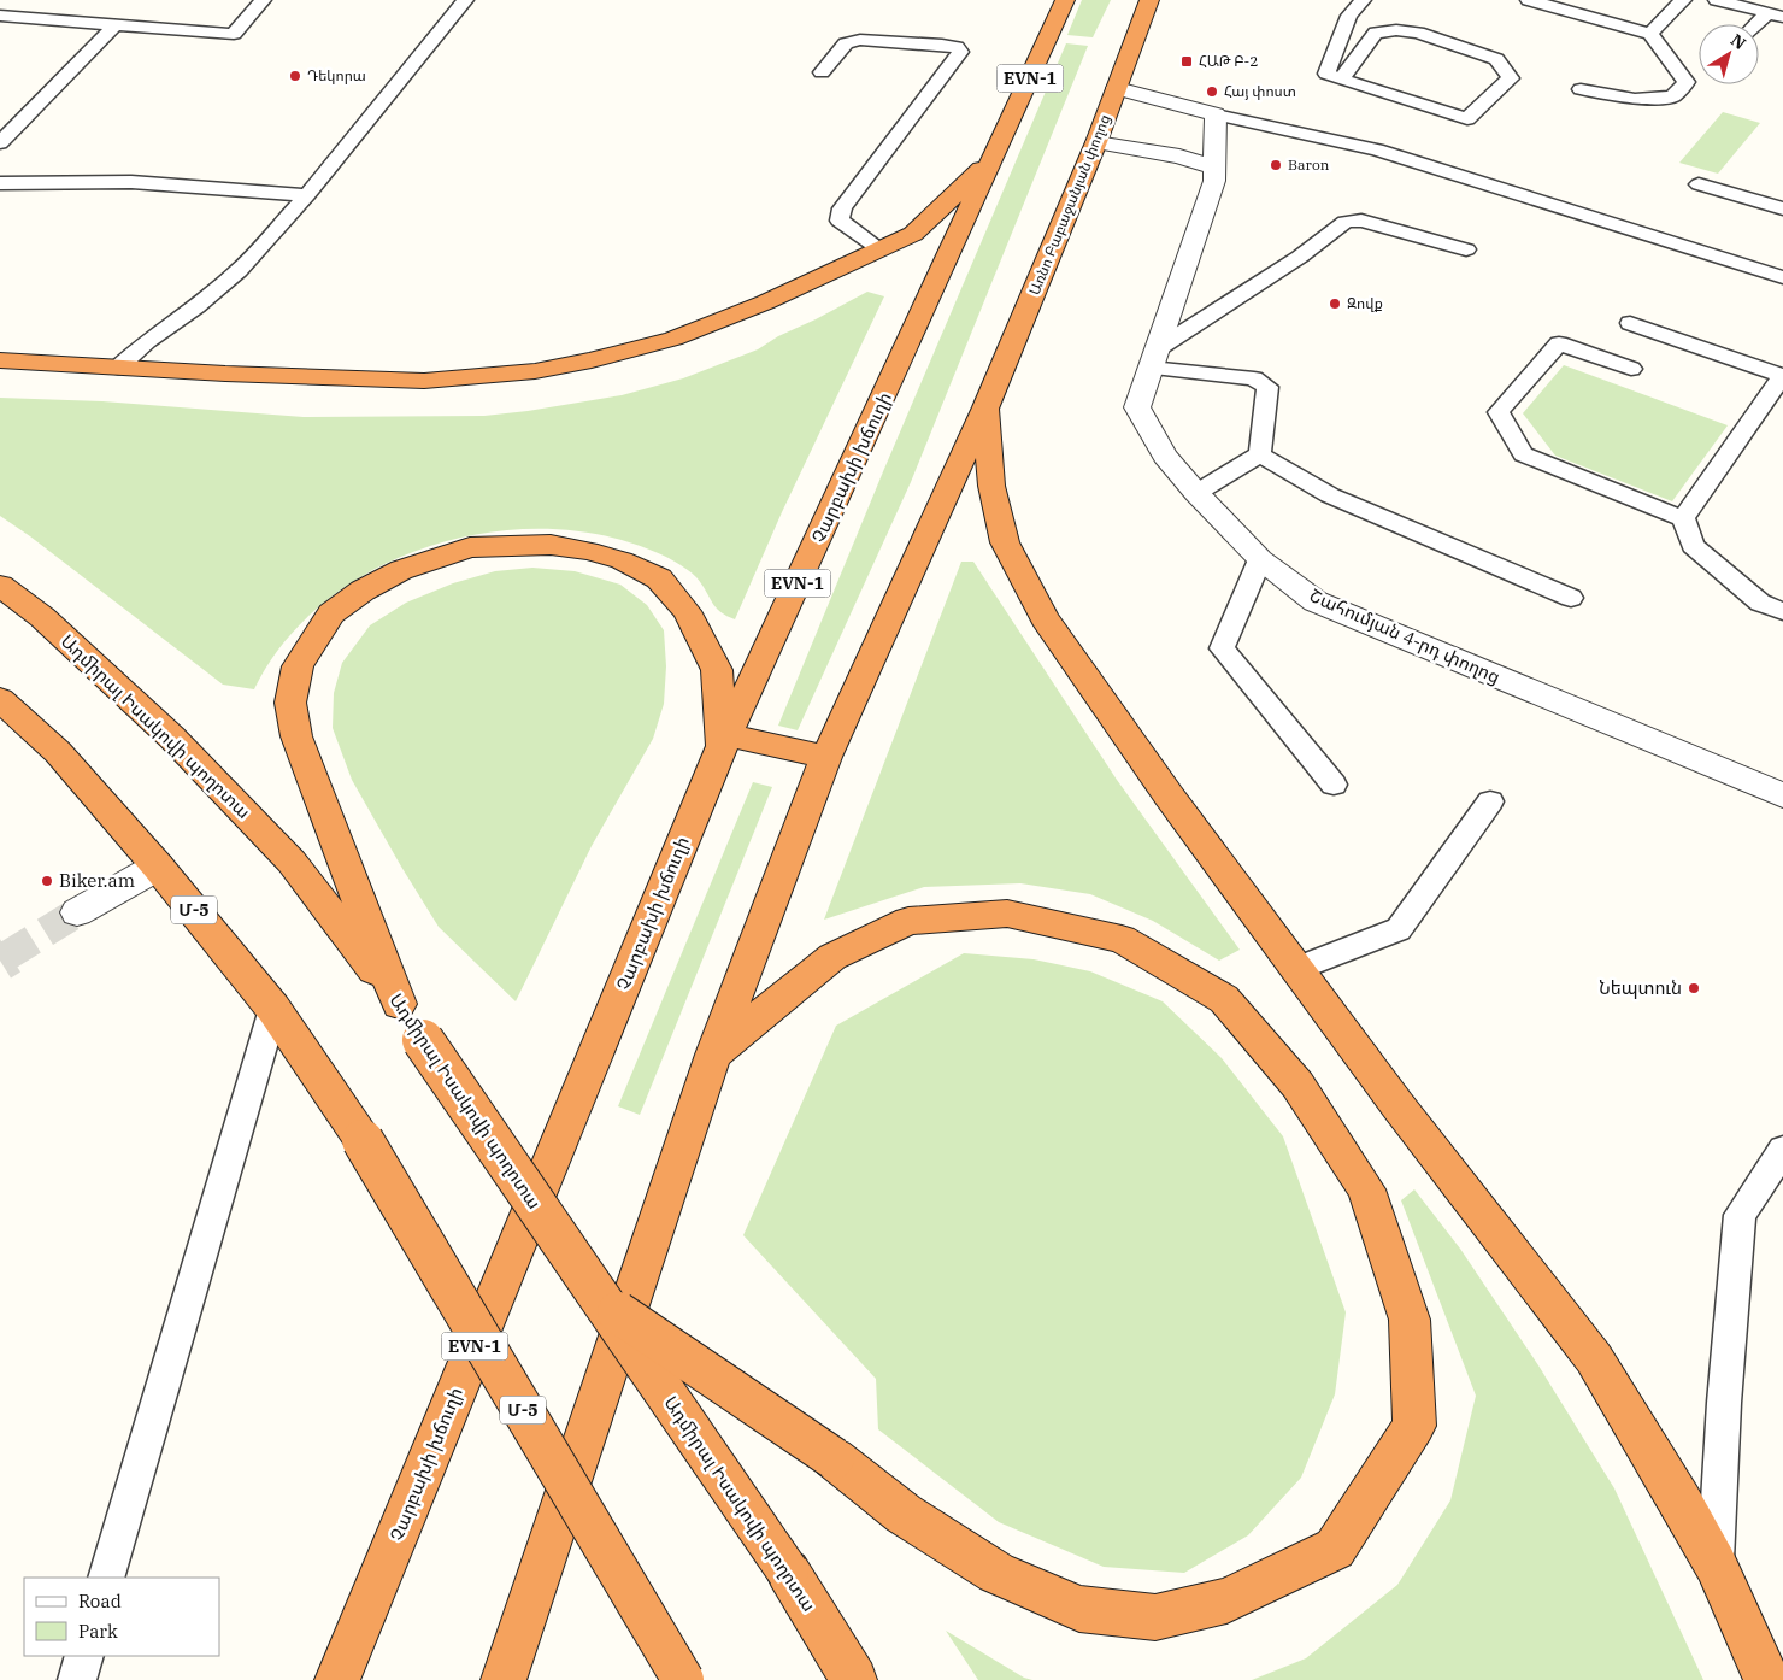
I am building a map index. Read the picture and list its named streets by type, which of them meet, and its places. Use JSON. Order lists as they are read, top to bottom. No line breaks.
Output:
{"streets":{"highway":["EVN-1","Առնո Բաբաջանյան փողոց","Չարբախի խճուղի","Ադմիրալ Իսակովի պողոտա","Մ-5"],"street":["Շահումյան 4-րդ փողոց"]},"crossings":[["EVN-1","Չարբախի խճուղի"]],"places":{"transit":["ՀԱԹ Բ-2"],"other":["Դեկորա","Հայ փոստ","Baron","Զովք","Biker.am","Նեպտուն"]},"legend":["Road","Park"],"north":"top right"}
